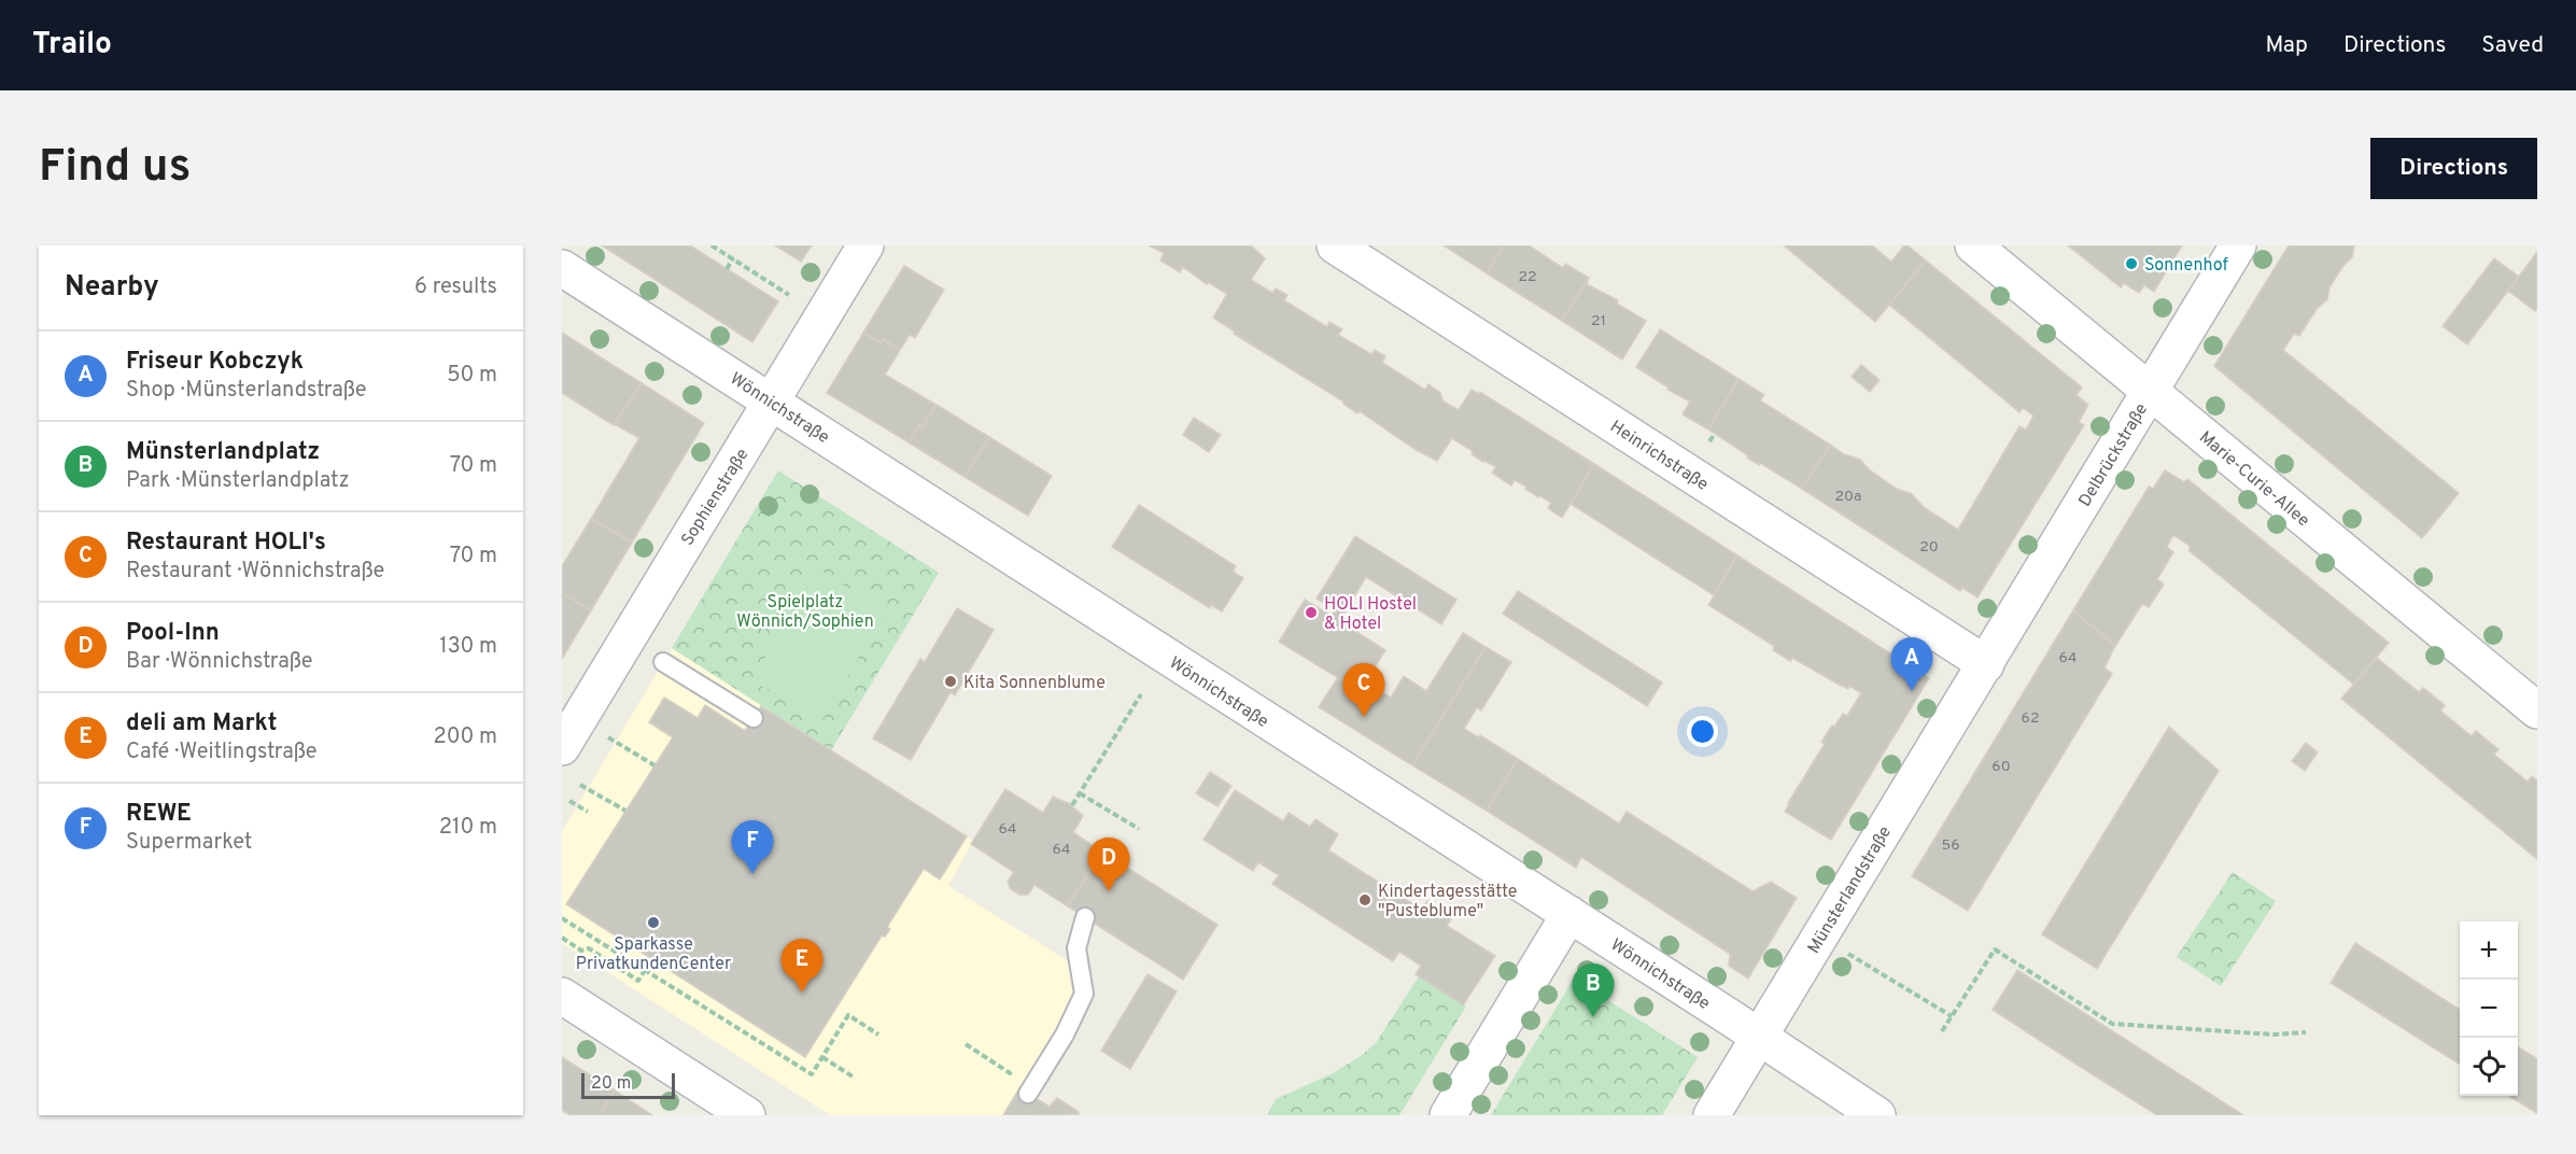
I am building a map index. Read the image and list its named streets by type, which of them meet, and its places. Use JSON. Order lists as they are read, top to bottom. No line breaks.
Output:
{"streets":{"street":["Wönnichstraße","Heinrichstraße","Delbrückstraße","Marie-Curie-Allee","Sophienstraße","Münsterlandstraße"]},"crossings":[["Wönnichstraße","Sophienstraße"],["Wönnichstraße","Münsterlandstraße"],["Heinrichstraße","Delbrückstraße"],["Heinrichstraße","Münsterlandstraße"],["Delbrückstraße","Marie-Curie-Allee"],["Delbrückstraße","Münsterlandstraße"]],"parks":["Spielplatz Wönnich/Sophien"],"places":["Sonnenhof","HOLI Hostel & Hotel","Kita Sonnenblume","Kindertagesstätte \"Pusteblume\"","Sparkasse PrivatkundenCenter"],"house_numbers":["22","21","20a","20","64","62","60","64","56","64"],"scale_bar":"20 m","page":{"header":"Trailo","nav":["Map","Directions","Saved"],"buttons":"Directions","title":"Find us","heading":["Nearby","6 results"],"list":[{"mark":"A","name":"Friseur Kobczyk","note":"Shop · Münsterlandstraße","value":"50 m"},{"mark":"B","name":"Münsterlandplatz","note":"Park · Münsterlandplatz","value":"70 m"},{"mark":"C","name":"Restaurant HOLI's","note":"Restaurant · Wönnichstraße","value":"70 m"},{"mark":"D","name":"Pool-Inn","note":"Bar · Wönnichstraße","value":"130 m"},{"mark":"E","name":"deli am Markt","note":"Café · Weitlingstraße","value":"200 m"},{"mark":"F","name":"REWE","note":"Supermarket","value":"210 m"}],"pins":["A","C","F","D","E","B"],"map_buttons":["+","−"],"scale":"20 m"}}
